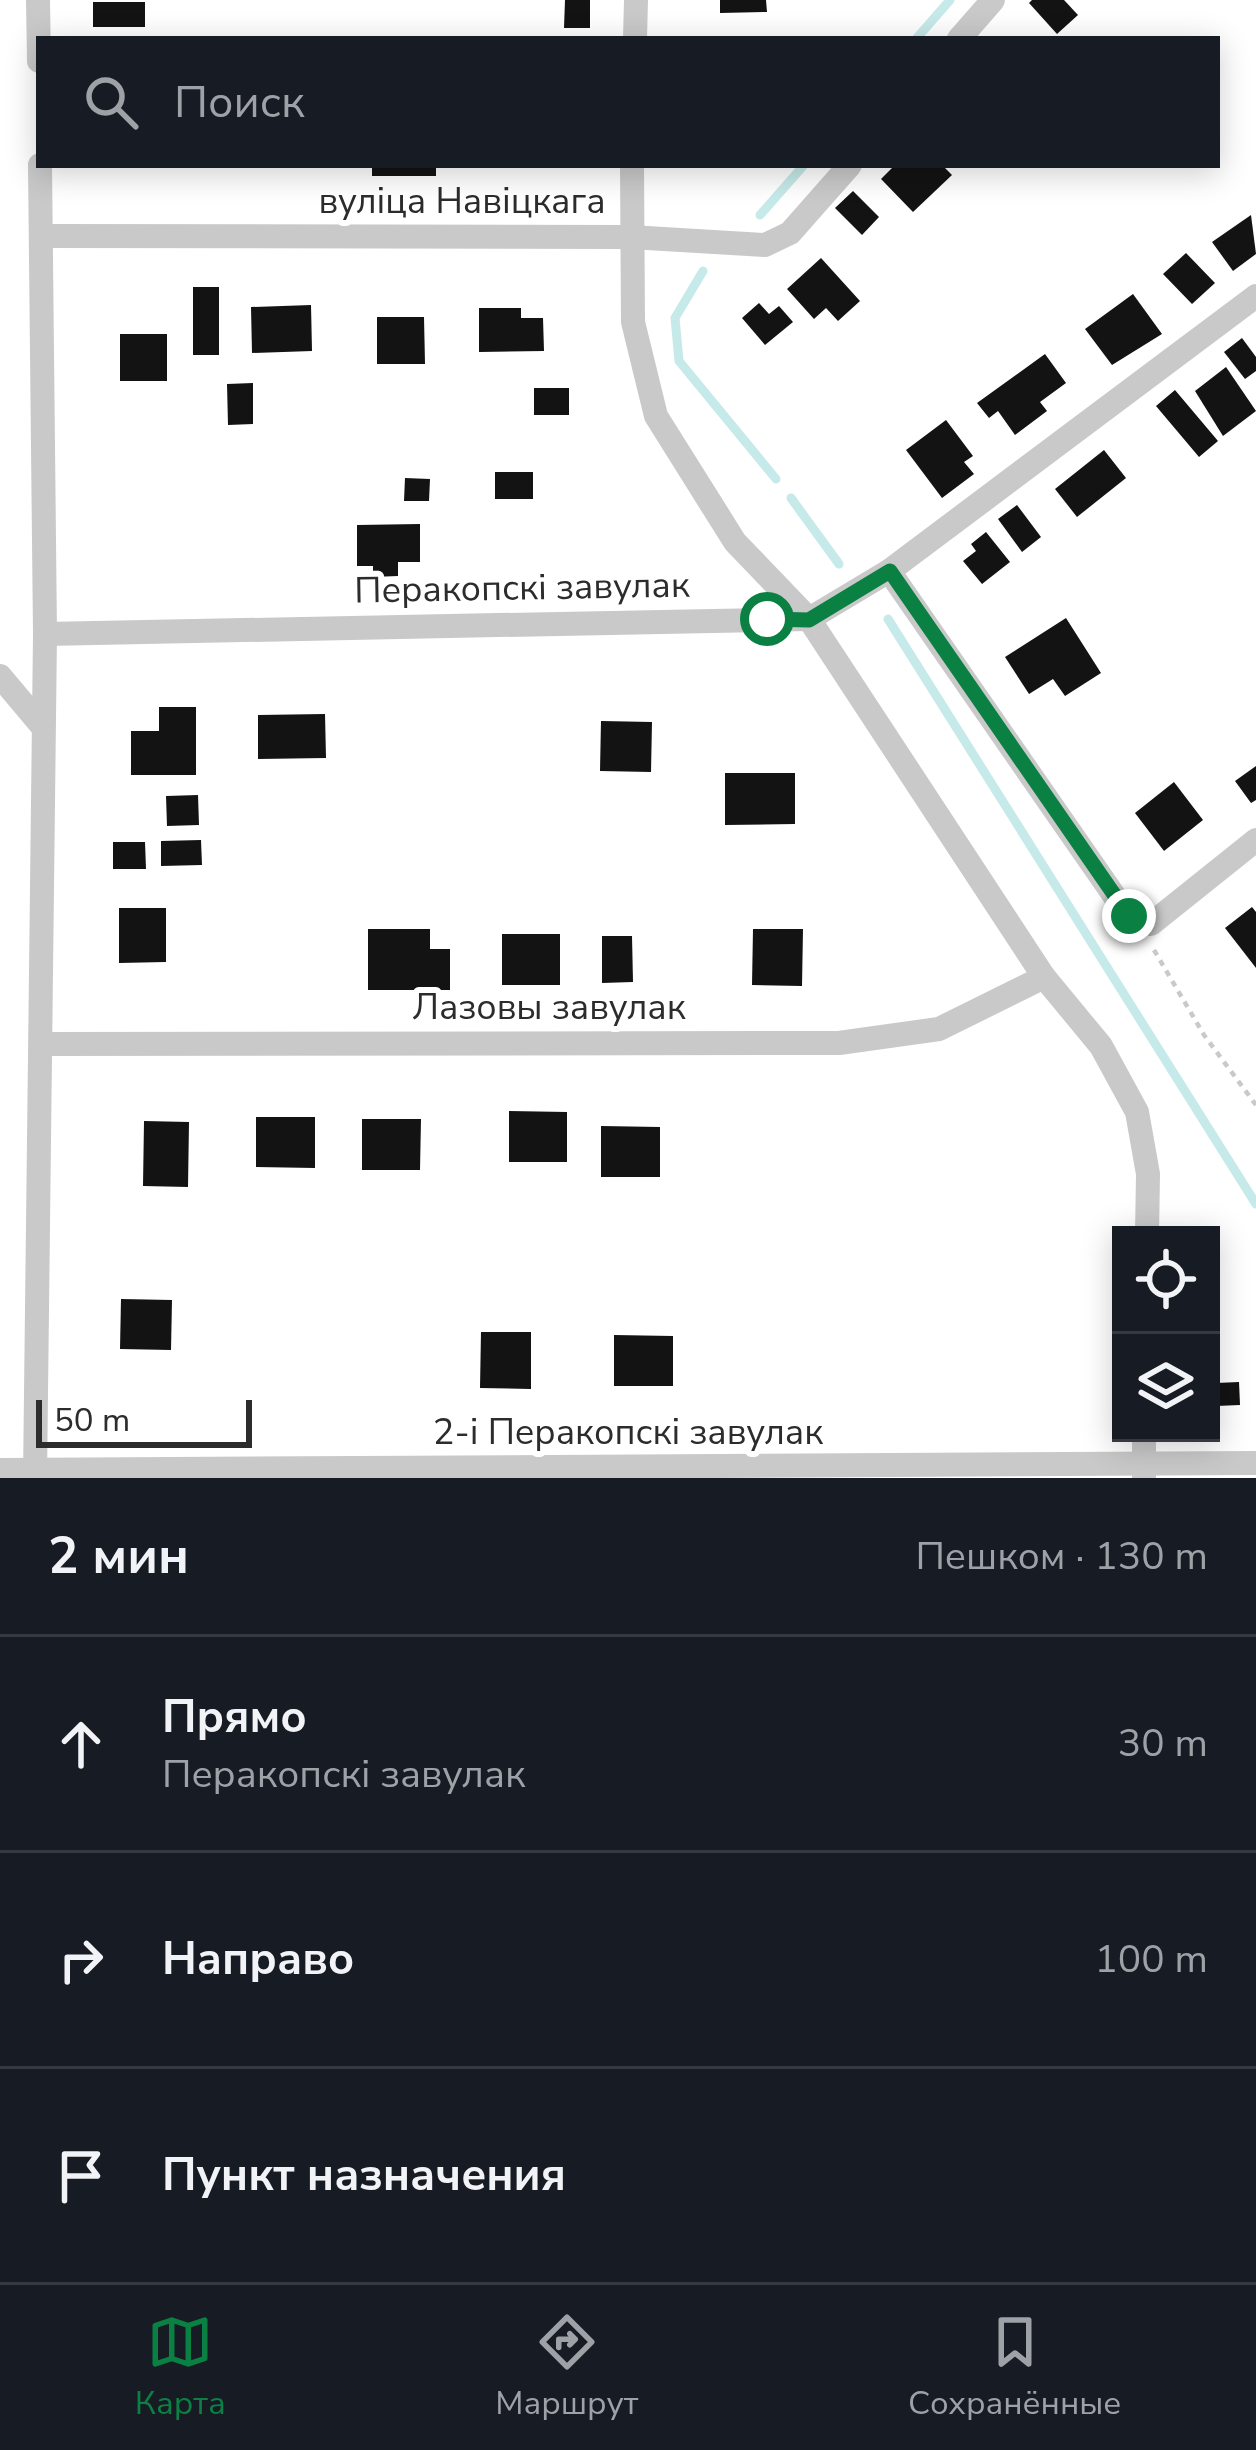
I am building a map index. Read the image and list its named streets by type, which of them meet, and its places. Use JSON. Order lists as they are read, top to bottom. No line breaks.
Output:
{"streets":{"street":["вуліца Навіцкага","Перакопскі завулак","Лазовы завулак","2-і Перакопскі завулак"]},"scale_bar":"50 m","page":{"search":"Поиск","scale":"50 m","heading":["2 мин","Пешком · 130 m"],"list":[["Прямо","Перакопскі завулак","30 m"],["Направо","100 m"],"Пункт назначения"],"nav":["Карта","Маршрут","Сохранённые"]}}
